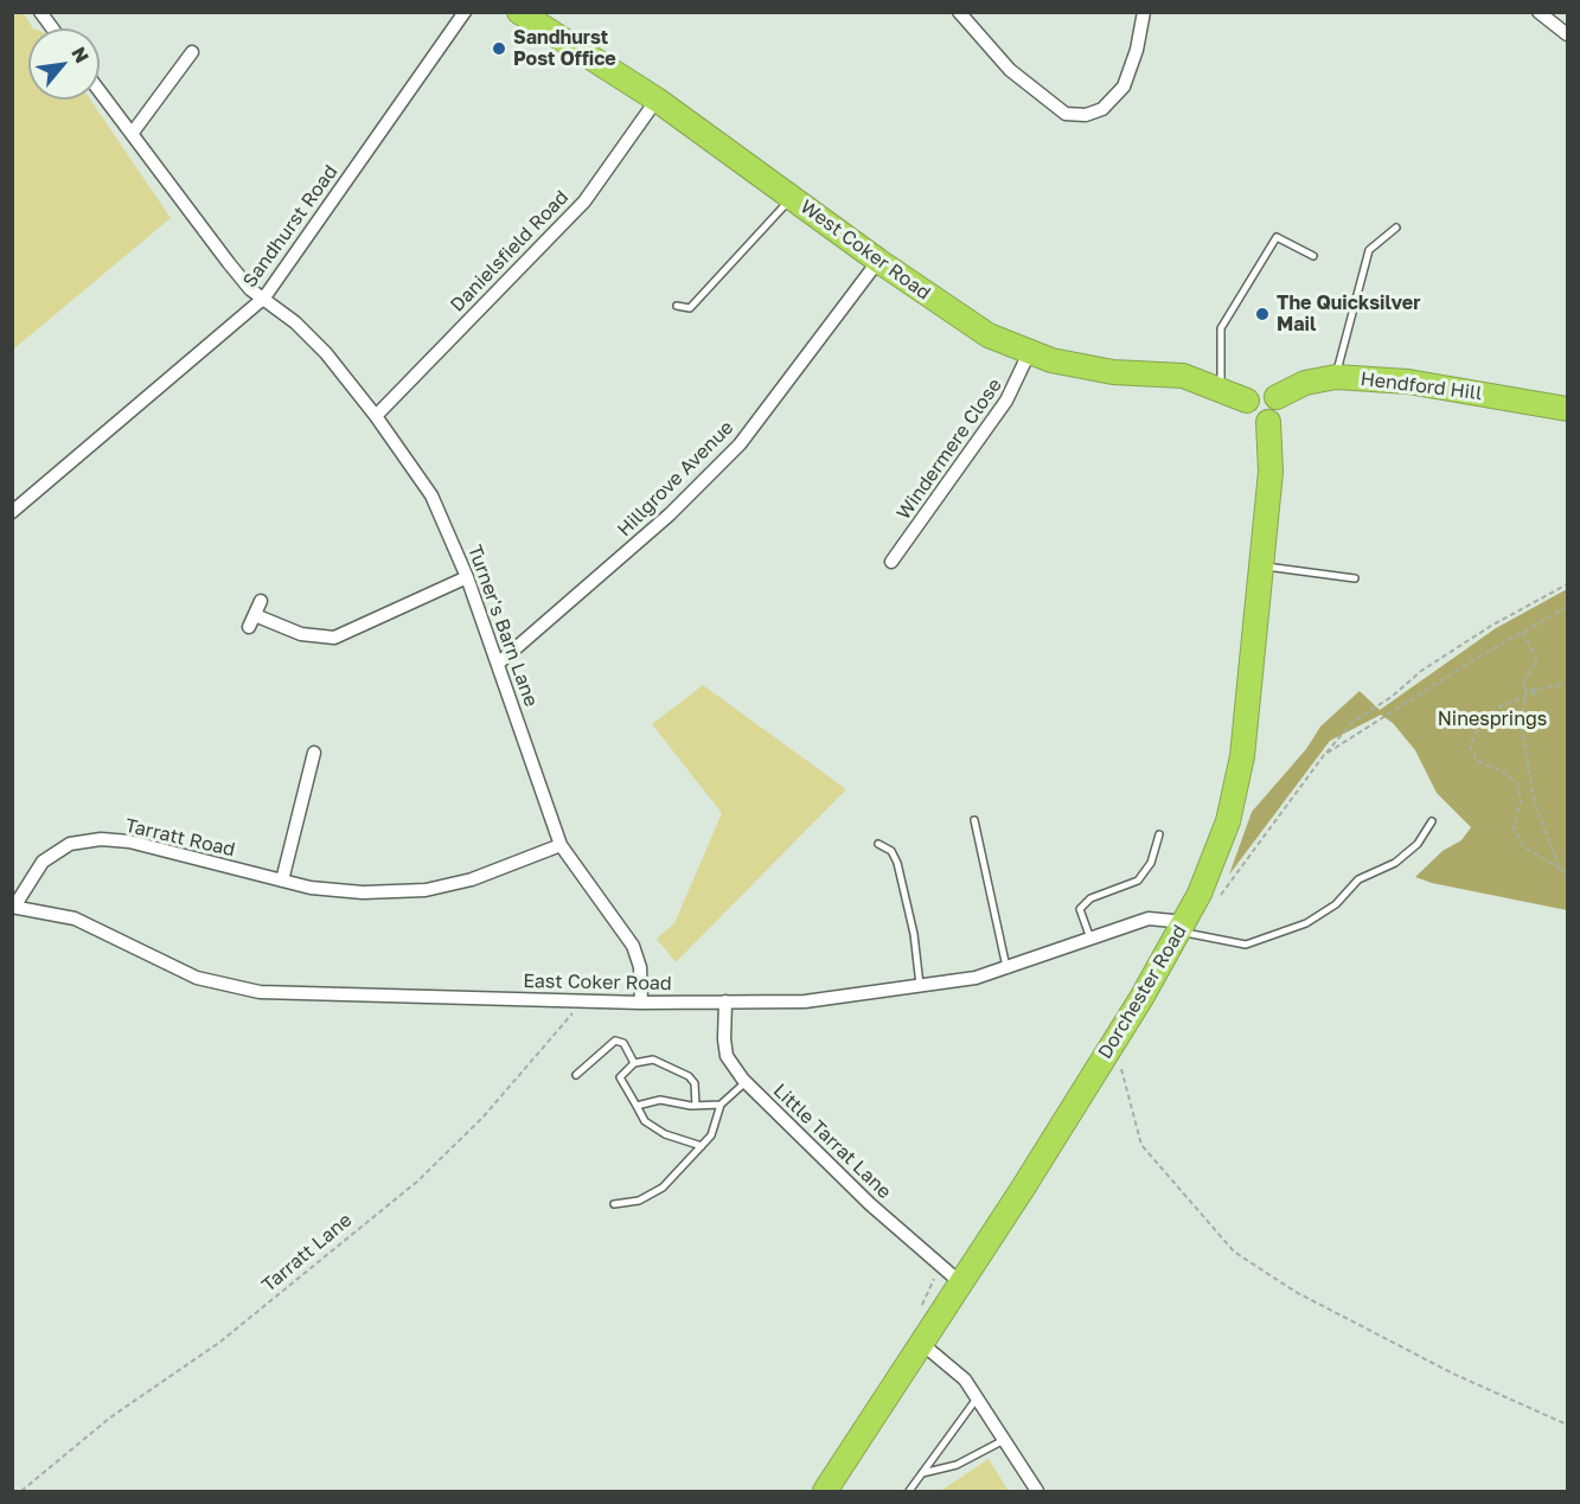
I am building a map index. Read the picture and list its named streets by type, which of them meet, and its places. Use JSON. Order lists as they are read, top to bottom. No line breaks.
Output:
{"streets":{"highway":["West Coker Road","Hendford Hill","Dorchester Road"],"street":["Sandhurst Road","Danielsfield Road","Windermere Close","Hillgrove Avenue","Turner's Barn Lane","Tarratt Road","East Coker Road","Little Tarrat Lane"],"path":["Tarratt Lane"]},"crossings":[["Sandhurst Road","Turner's Barn Lane"],["West Coker Road","Danielsfield Road"],["West Coker Road","Hendford Hill"],["West Coker Road","Windermere Close"],["West Coker Road","Hillgrove Avenue"],["West Coker Road","Dorchester Road"],["Danielsfield Road","Turner's Barn Lane"],["Hendford Hill","Dorchester Road"],["Hillgrove Avenue","Turner's Barn Lane"],["Turner's Barn Lane","Tarratt Road"],["Turner's Barn Lane","East Coker Road"],["Tarratt Road","East Coker Road"],["East Coker Road","Dorchester Road"],["East Coker Road","Little Tarrat Lane"],["East Coker Road","Tarratt Lane"],["Dorchester Road","Little Tarrat Lane"]],"parks":["Ninesprings"],"places":["Sandhurst Post Office","The Quicksilver Mail"],"north":"top right"}
